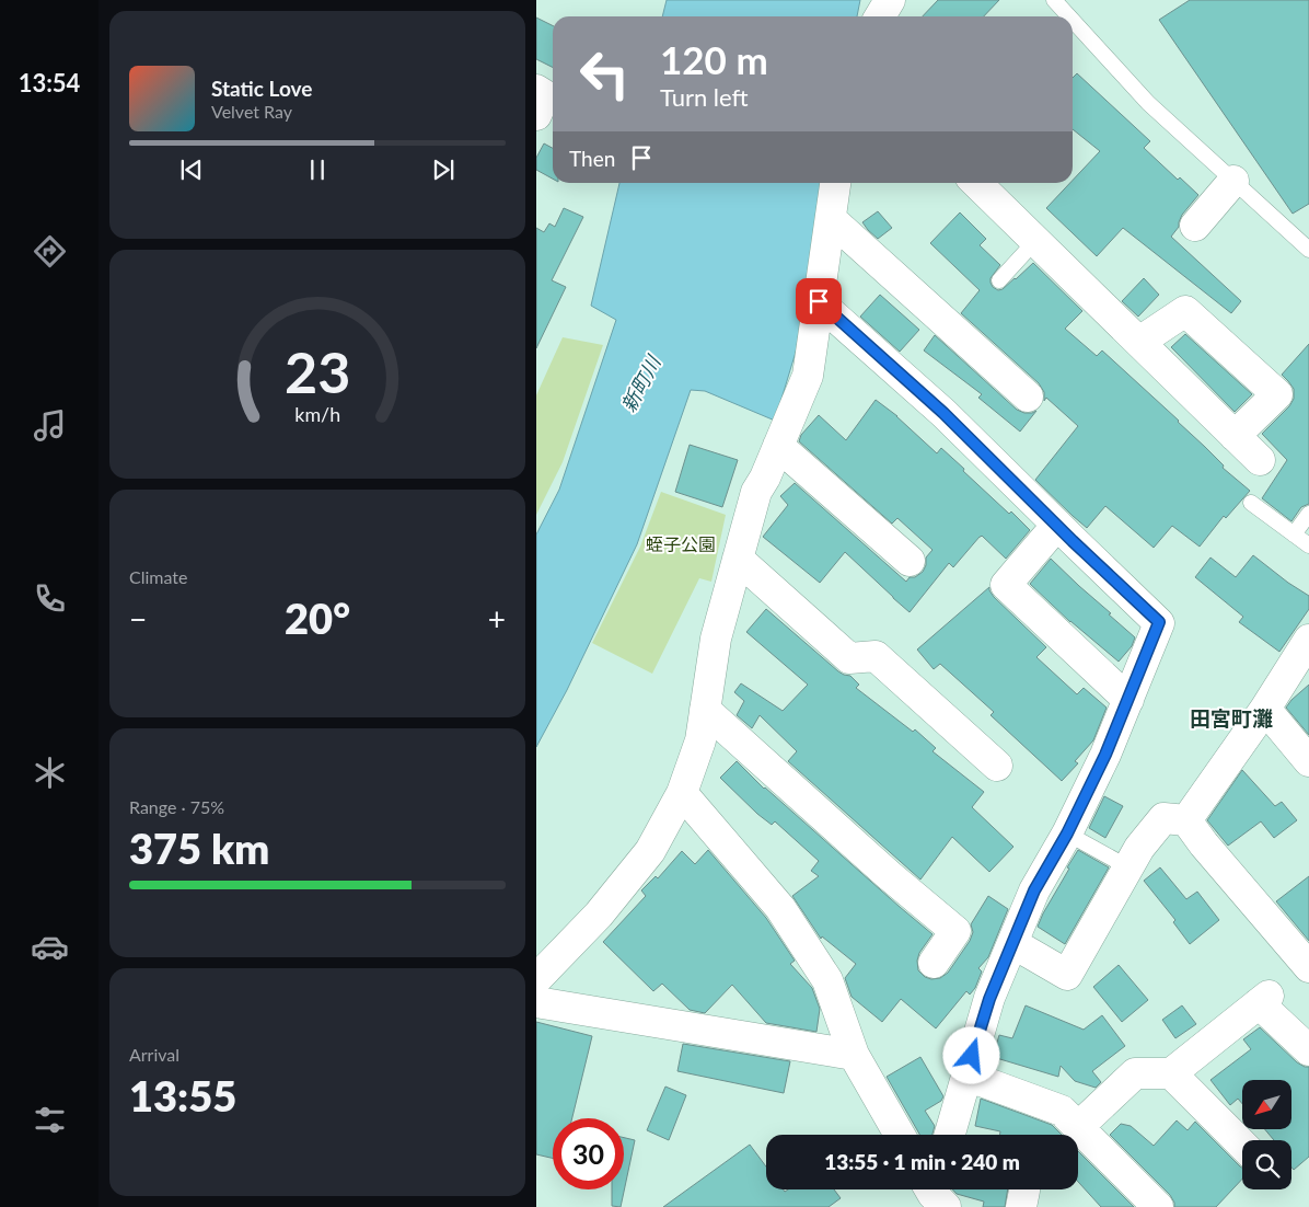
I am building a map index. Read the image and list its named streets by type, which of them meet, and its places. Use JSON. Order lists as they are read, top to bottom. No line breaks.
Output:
{"districts":["田宮町灘"],"water":["新町川"],"parks":["蛭子公園"],"north":"bottom left","page":{"tabs":"13:54","turn":["120 m","Turn left"],"song":["Static Love","Velvet Ray"],"then":"Then","tile":["Climate",["Range · 75%","375 km"],["Arrival","13:55"]],"heat":["−","20°","+"],"limit":"30","trip":"13:55 · 1 min · 240 m","gauge":["23","km/h"]}}
